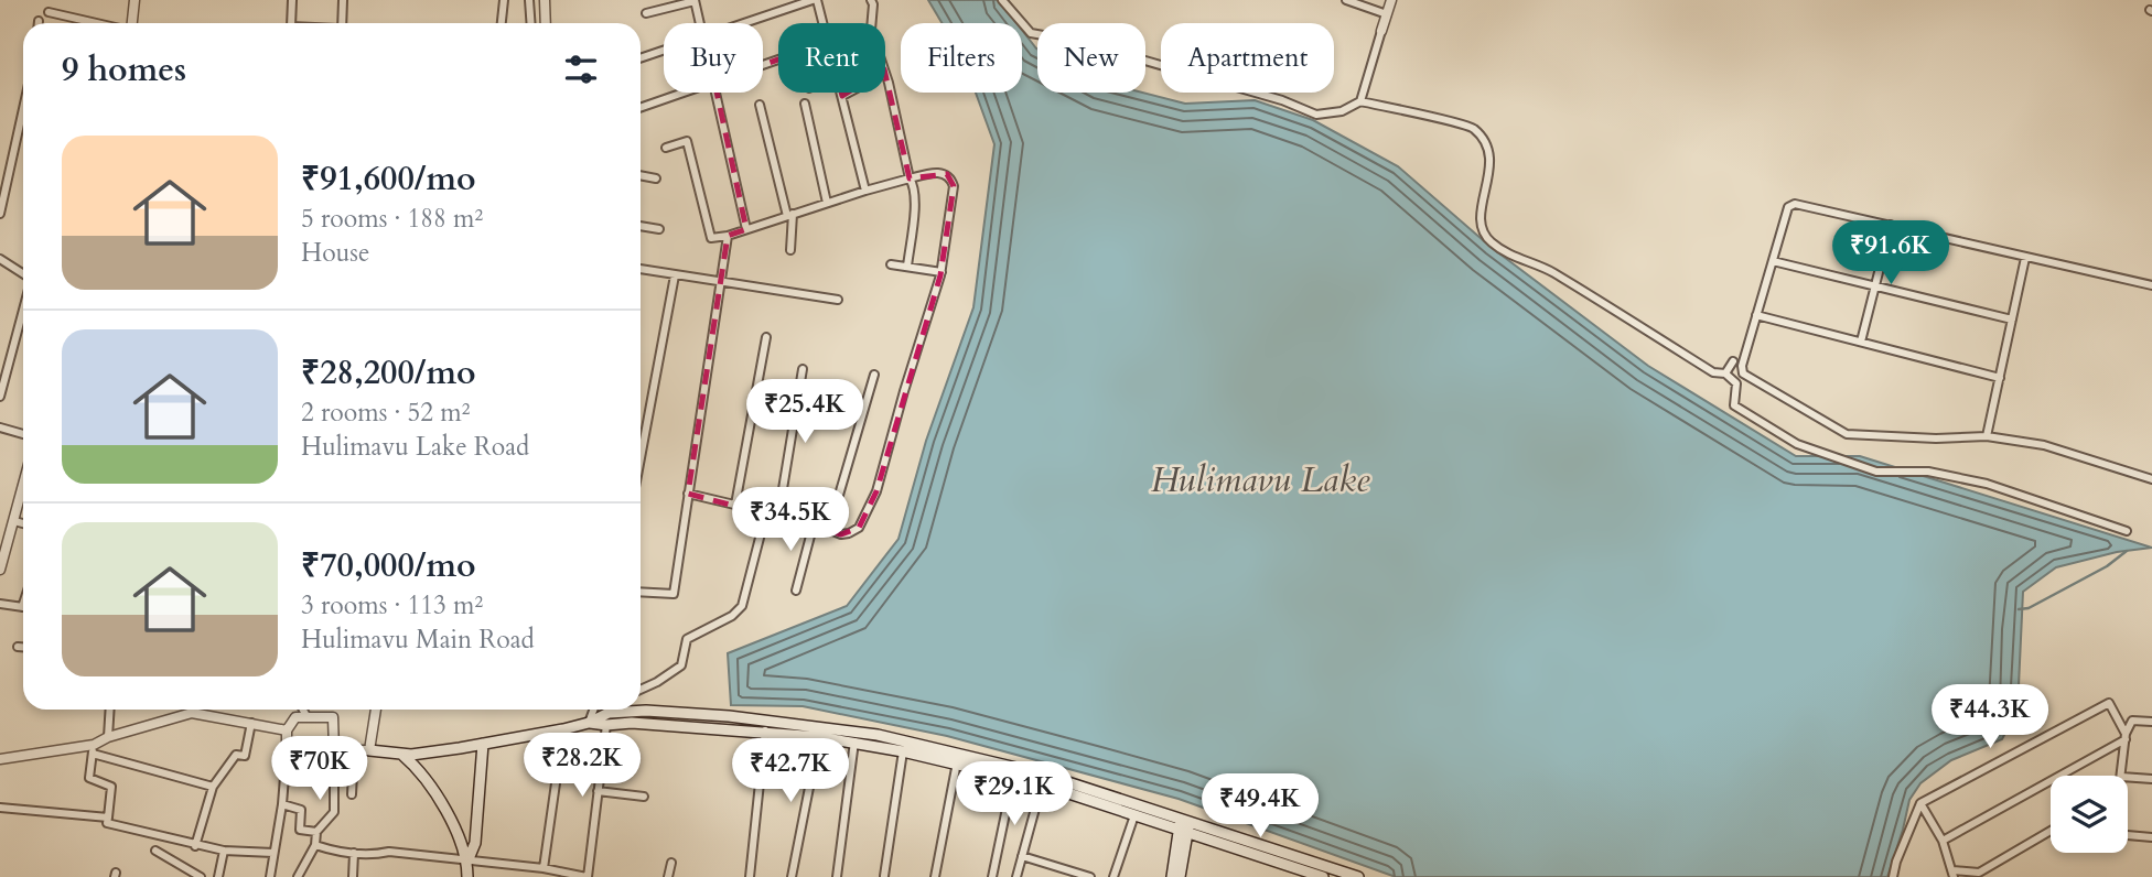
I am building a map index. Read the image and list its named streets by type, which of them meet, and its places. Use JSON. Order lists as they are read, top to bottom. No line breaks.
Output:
{"water":["Hulimavu Lake"],"page":{"chip":["Buy","Rent","Filters","New","Apartment"],"heading":"9 homes","list":[{"name":"₹91,600/mo","note":"5 rooms · 188 m² · House"},{"name":"₹28,200/mo","note":"2 rooms · 52 m² · Hulimavu Lake Road"},{"name":"₹70,000/mo","note":"3 rooms · 113 m² · Hulimavu Main Road"}],"price":["₹91.6K","₹25.4K","₹34.5K","₹44.3K","₹28.2K","₹70K","₹42.7K","₹29.1K","₹49.4K"]}}
